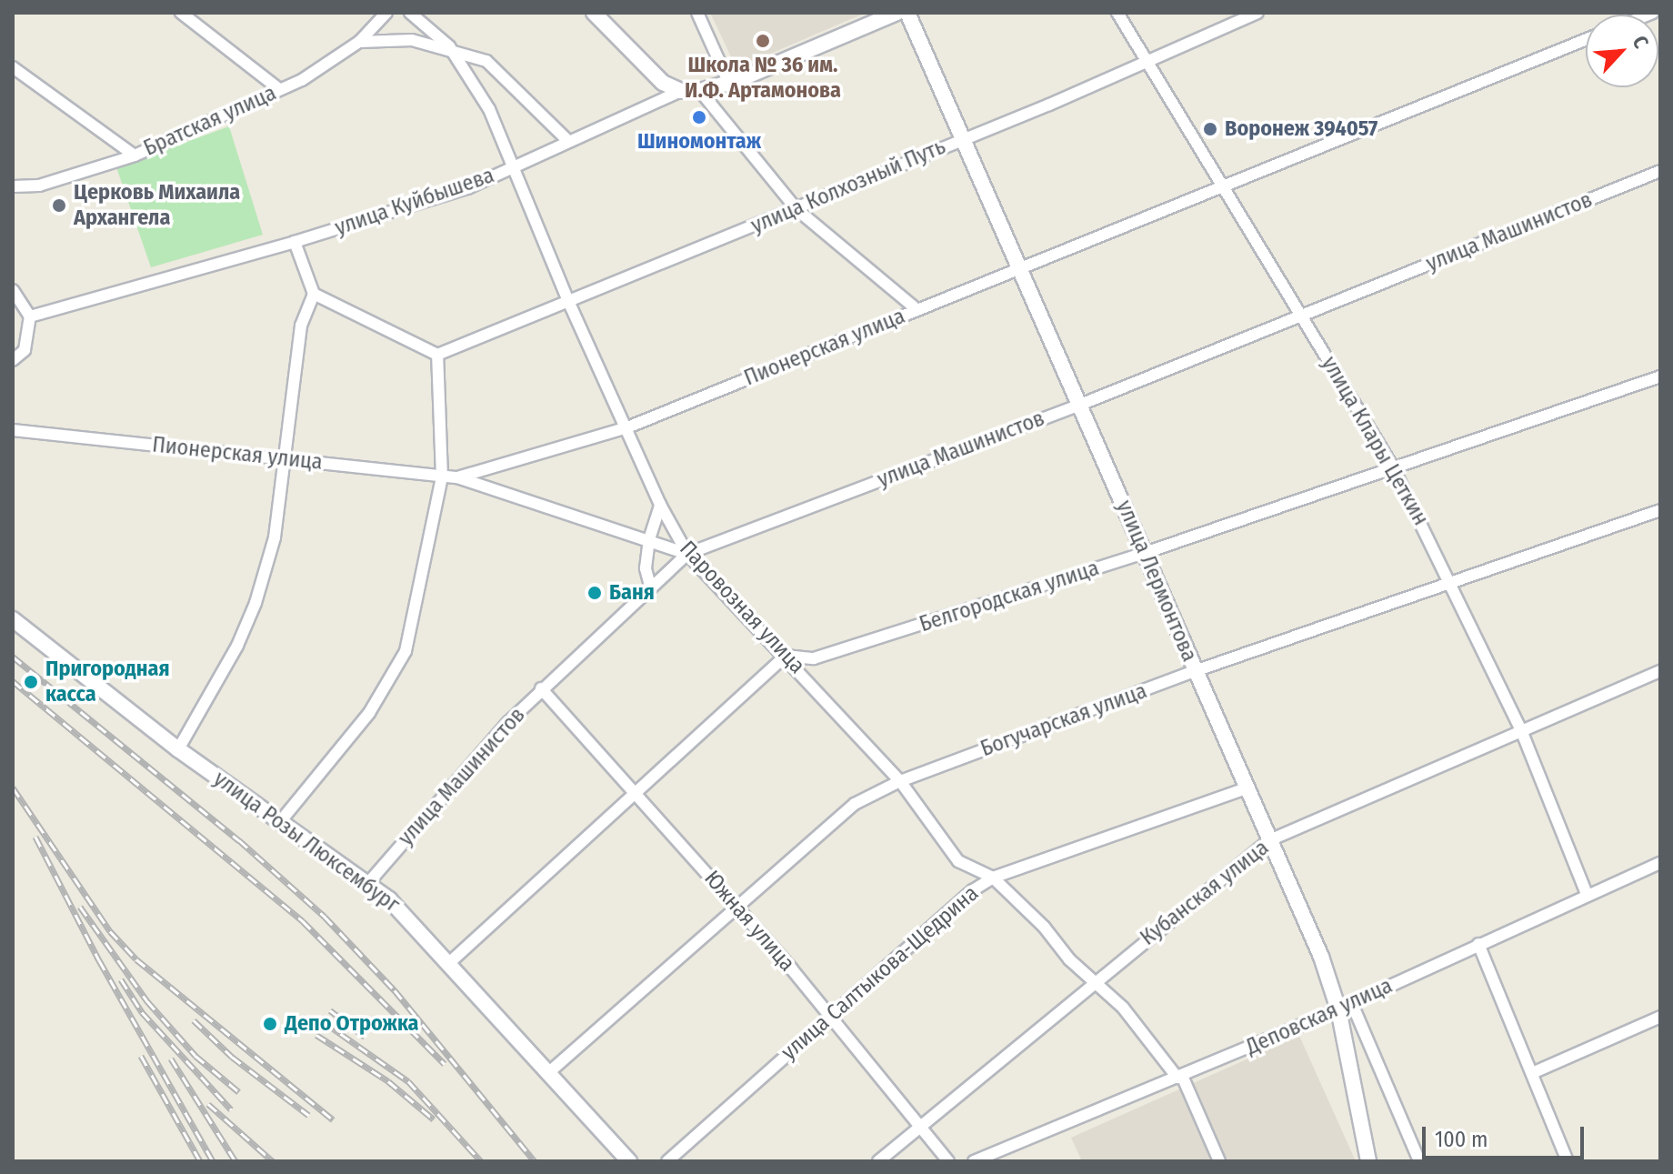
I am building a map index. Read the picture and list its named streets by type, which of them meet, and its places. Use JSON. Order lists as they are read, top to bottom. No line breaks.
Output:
{"streets":{"street":["Братская улица","улица Колхозный Путь","улица Куйбышева","улица Машинистов","Пионерская улица","улица Клары Цеткин","улица Лермонтова","Белгородская улица","Паровозная улица","Богучарская улица","улица Розы Люксембург","Кубанская улица","Южная улица","улица Салтыкова-Щедрина","Деповская улица"]},"crossings":[["улица Колхозный Путь","улица Клары Цеткин"],["улица Колхозный Путь","улица Лермонтова"],["улица Колхозный Путь","Паровозная улица"],["улица Куйбышева","Паровозная улица"],["улица Машинистов","улица Клары Цеткин"],["улица Машинистов","улица Лермонтова"],["улица Машинистов","Паровозная улица"],["улица Машинистов","улица Розы Люксембург"],["улица Машинистов","Южная улица"],["Пионерская улица","улица Клары Цеткин"],["Пионерская улица","улица Лермонтова"],["Пионерская улица","Паровозная улица"],["улица Клары Цеткин","Белгородская улица"],["улица Клары Цеткин","Богучарская улица"],["улица Клары Цеткин","Кубанская улица"],["улица Клары Цеткин","Деповская улица"],["улица Лермонтова","Белгородская улица"],["улица Лермонтова","Богучарская улица"],["улица Лермонтова","Кубанская улица"],["улица Лермонтова","улица Салтыкова-Щедрина"],["улица Лермонтова","Деповская улица"],["Белгородская улица","Паровозная улица"],["Паровозная улица","Богучарская улица"],["Паровозная улица","Кубанская улица"],["Паровозная улица","улица Салтыкова-Щедрина"],["Паровозная улица","Деповская улица"],["Богучарская улица","улица Розы Люксембург"],["Богучарская улица","Южная улица"],["Кубанская улица","Южная улица"],["Южная улица","улица Салтыкова-Щедрина"]],"places":["Школа № 36 им. И.Ф. Артамонова","Шиномонтаж","Воронеж 394057","Церковь Михаила Архангела","Баня","Пригородная касса","Депо Отрожка"],"scale_bar":"100 m","north":"top right"}
